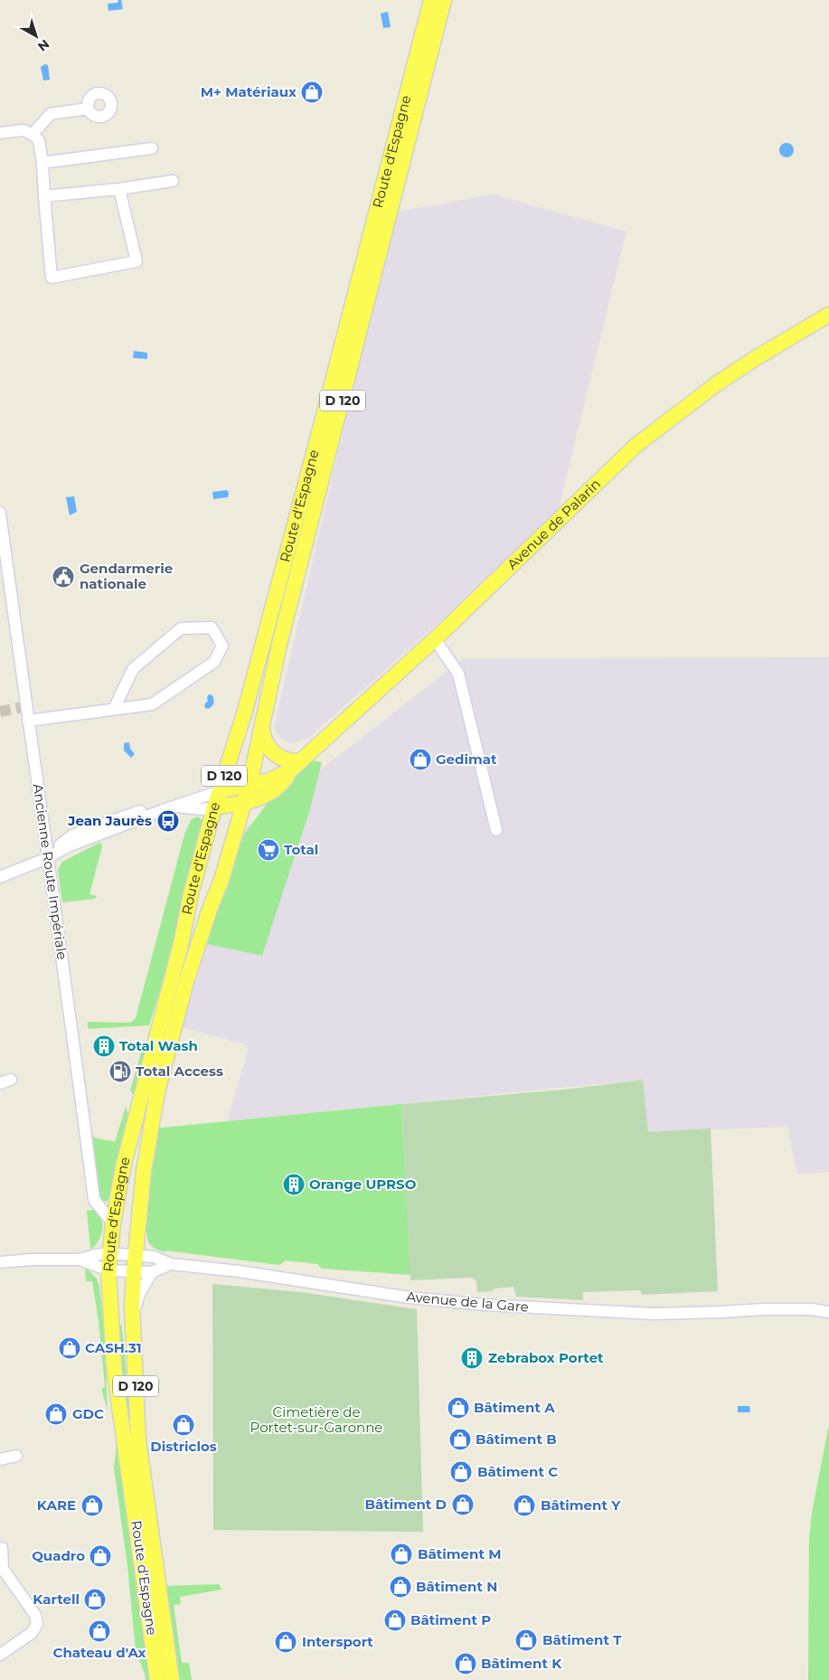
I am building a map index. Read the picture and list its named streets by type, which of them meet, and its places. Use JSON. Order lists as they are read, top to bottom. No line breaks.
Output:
{"streets":{"main road":["Route d'Espagne","D 120","Avenue de Palarin"],"street":["Ancienne Route Impériale","Avenue de la Gare"]},"crossings":[["Route d'Espagne","Avenue de Palarin"],["Route d'Espagne","Ancienne Route Impériale"],["Route d'Espagne","Avenue de la Gare"]],"parks":["Cimetière de Portet-sur-Garonne"],"places":{"shop":["M+ Matériaux","Gedimat","CASH.31","Bâtiment A","GDC","Districlos","Bâtiment B","Bâtiment C","Bâtiment D","KARE","Bâtiment Y","Bâtiment M","Quadro","Bâtiment N","Kartell","Bâtiment P","Chateau d'Ax","Bâtiment T","Intersport","Bâtiment K"],"public building":["Gendarmerie nationale"],"bus stop":["Jean Jaurès"],"supermarket":["Total"],"building":["Total Wash","Orange UPRSO","Zebrabox Portet"],"fuel station":["Total Access"]},"north":"bottom right"}
